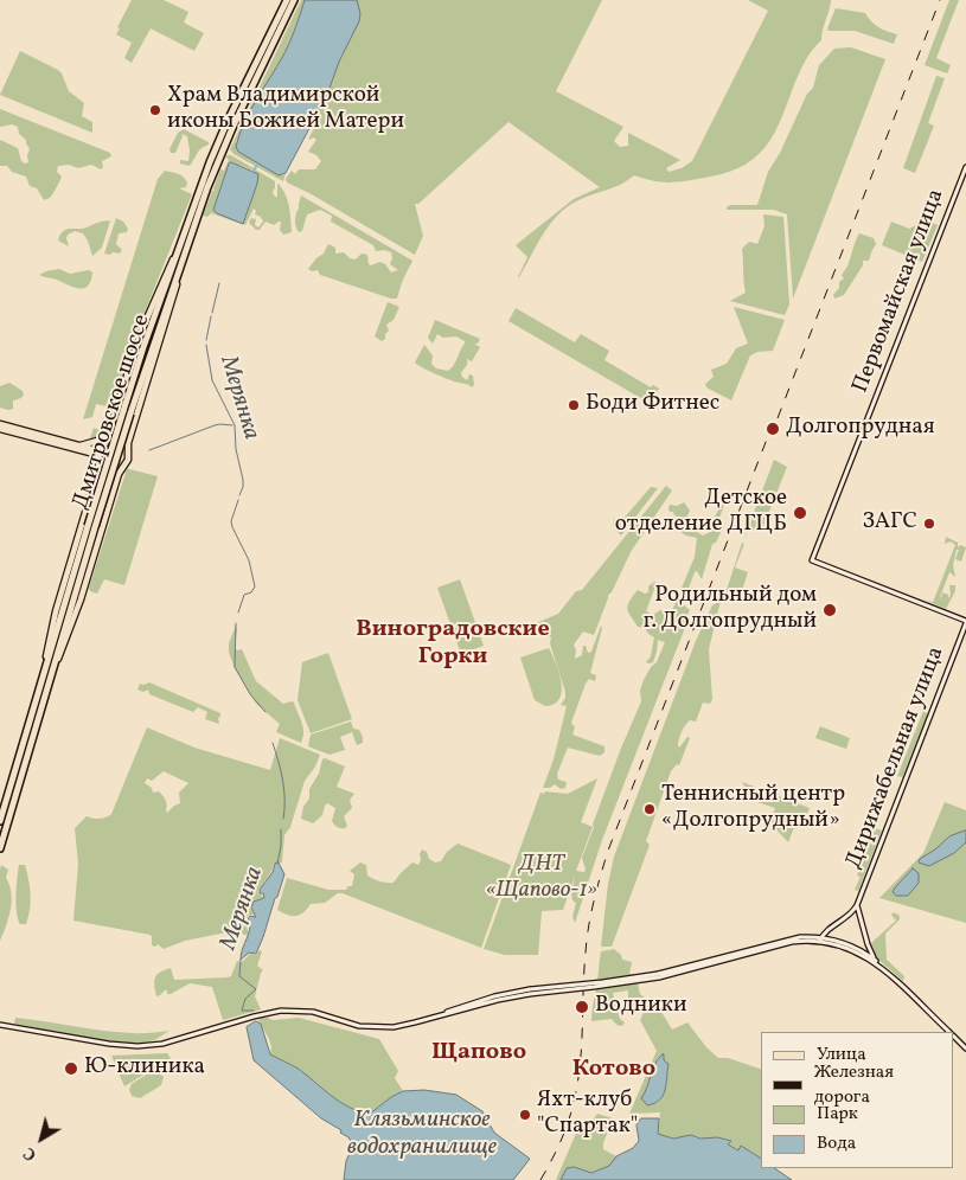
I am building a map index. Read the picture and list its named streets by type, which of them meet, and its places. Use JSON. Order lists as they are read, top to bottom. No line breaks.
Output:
{"streets":{"highway":["Дмитровское шоссе"],"main road":["Первомайская улица","Дирижабельная улица"]},"crossings":[["Первомайская улица","Дирижабельная улица"]],"districts":["Виноградовские Горки","Щапово","Котово"],"water":["Мерянка","Клязьминское водохранилище"],"parks":["ДНТ «Щапово-1»"],"places":["Храм Владимирской иконы Божией Матери","Боди Фитнес","Долгопрудная","Детское отделение ДГЦБ","ЗАГС","Родильный дом г. Долгопрудный","Теннисный центр «Долгопрудный»","Водники","Ю-клиника","Яхт-клуб \"Спартак\""],"legend":["Улица","Железная дорога","Парк","Вода"],"north":"bottom left"}
